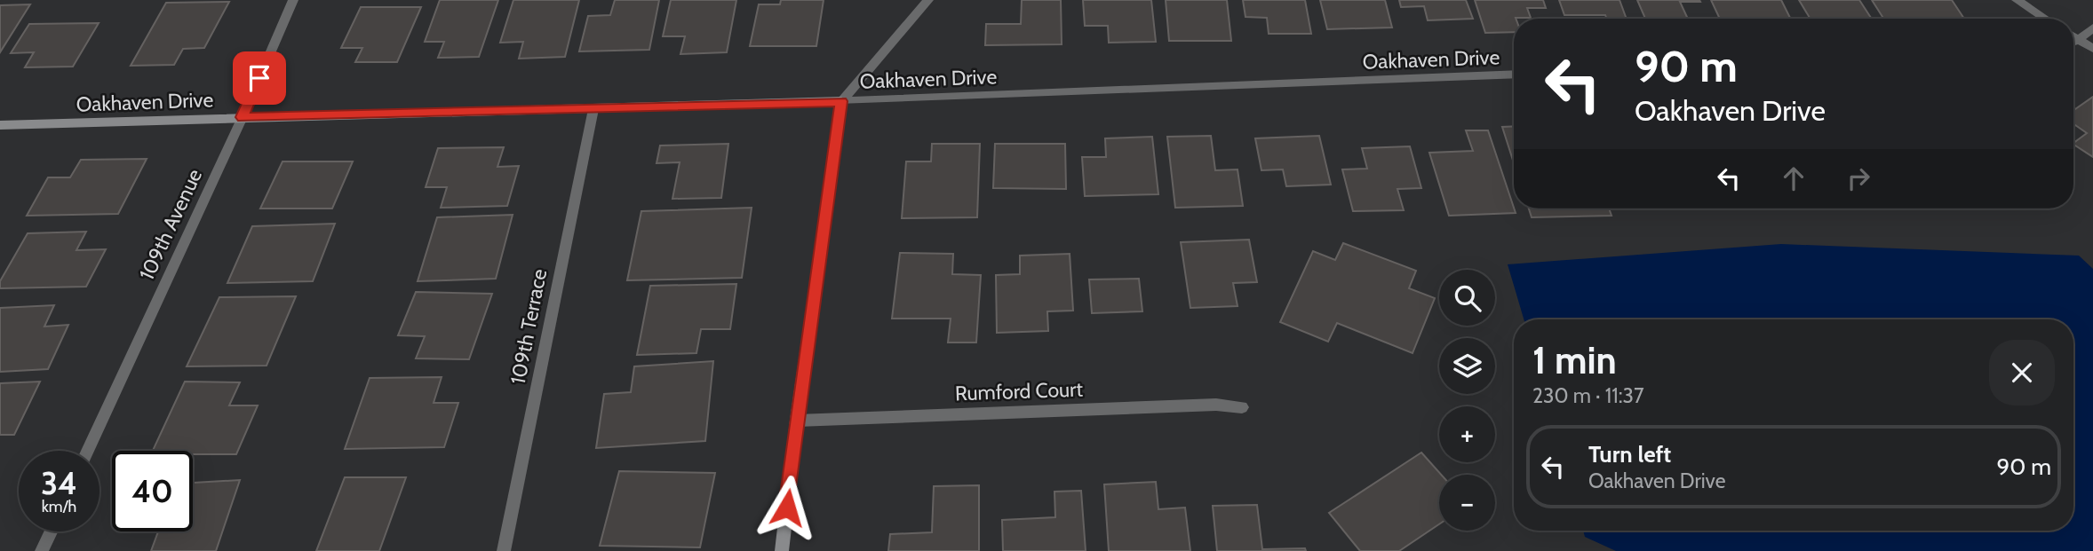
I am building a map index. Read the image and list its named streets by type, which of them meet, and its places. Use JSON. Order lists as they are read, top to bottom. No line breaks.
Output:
{"streets":{"street":["Oakhaven Drive","109th Avenue","109th Terrace","Rumford Court"]},"crossings":[["Oakhaven Drive","109th Avenue"],["Oakhaven Drive","109th Terrace"]],"page":{"turn":["90 m","Oakhaven Drive"],"map_buttons":["+","−"],"heading":["1 min","230 m · 11:37"],"list":[{"name":"Turn left","note":"Oakhaven Drive","value":"90 m"}],"speed":"34 km/h","limit":"40"}}
